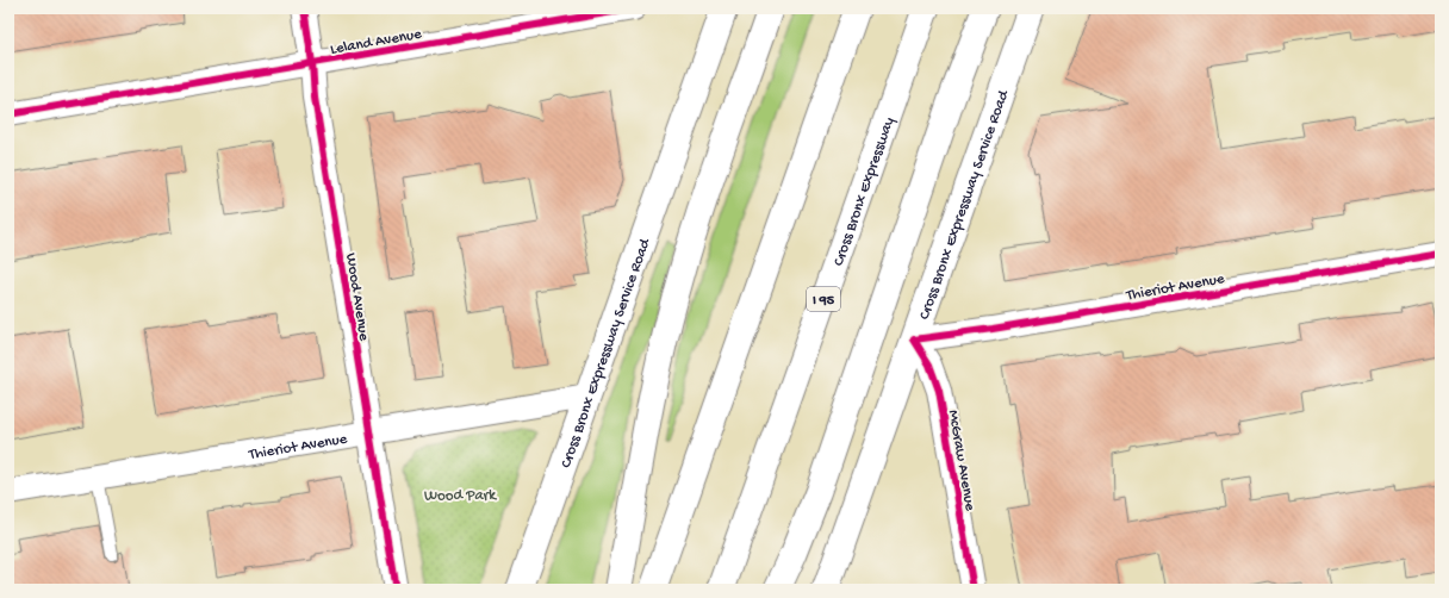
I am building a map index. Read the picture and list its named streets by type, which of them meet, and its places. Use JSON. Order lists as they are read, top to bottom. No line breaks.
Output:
{"streets":{"main road":["Cross Bronx Expressway","Cross Bronx Expressway Service Road","I 95"],"street":["Leland Avenue","Thieriot Avenue","Wood Avenue","McGraw Avenue"]},"crossings":[["Leland Avenue","Wood Avenue"],["Cross Bronx Expressway Service Road","Thieriot Avenue"],["Cross Bronx Expressway Service Road","McGraw Avenue"],["Thieriot Avenue","Wood Avenue"],["Thieriot Avenue","McGraw Avenue"]],"parks":["Wood Park"]}
